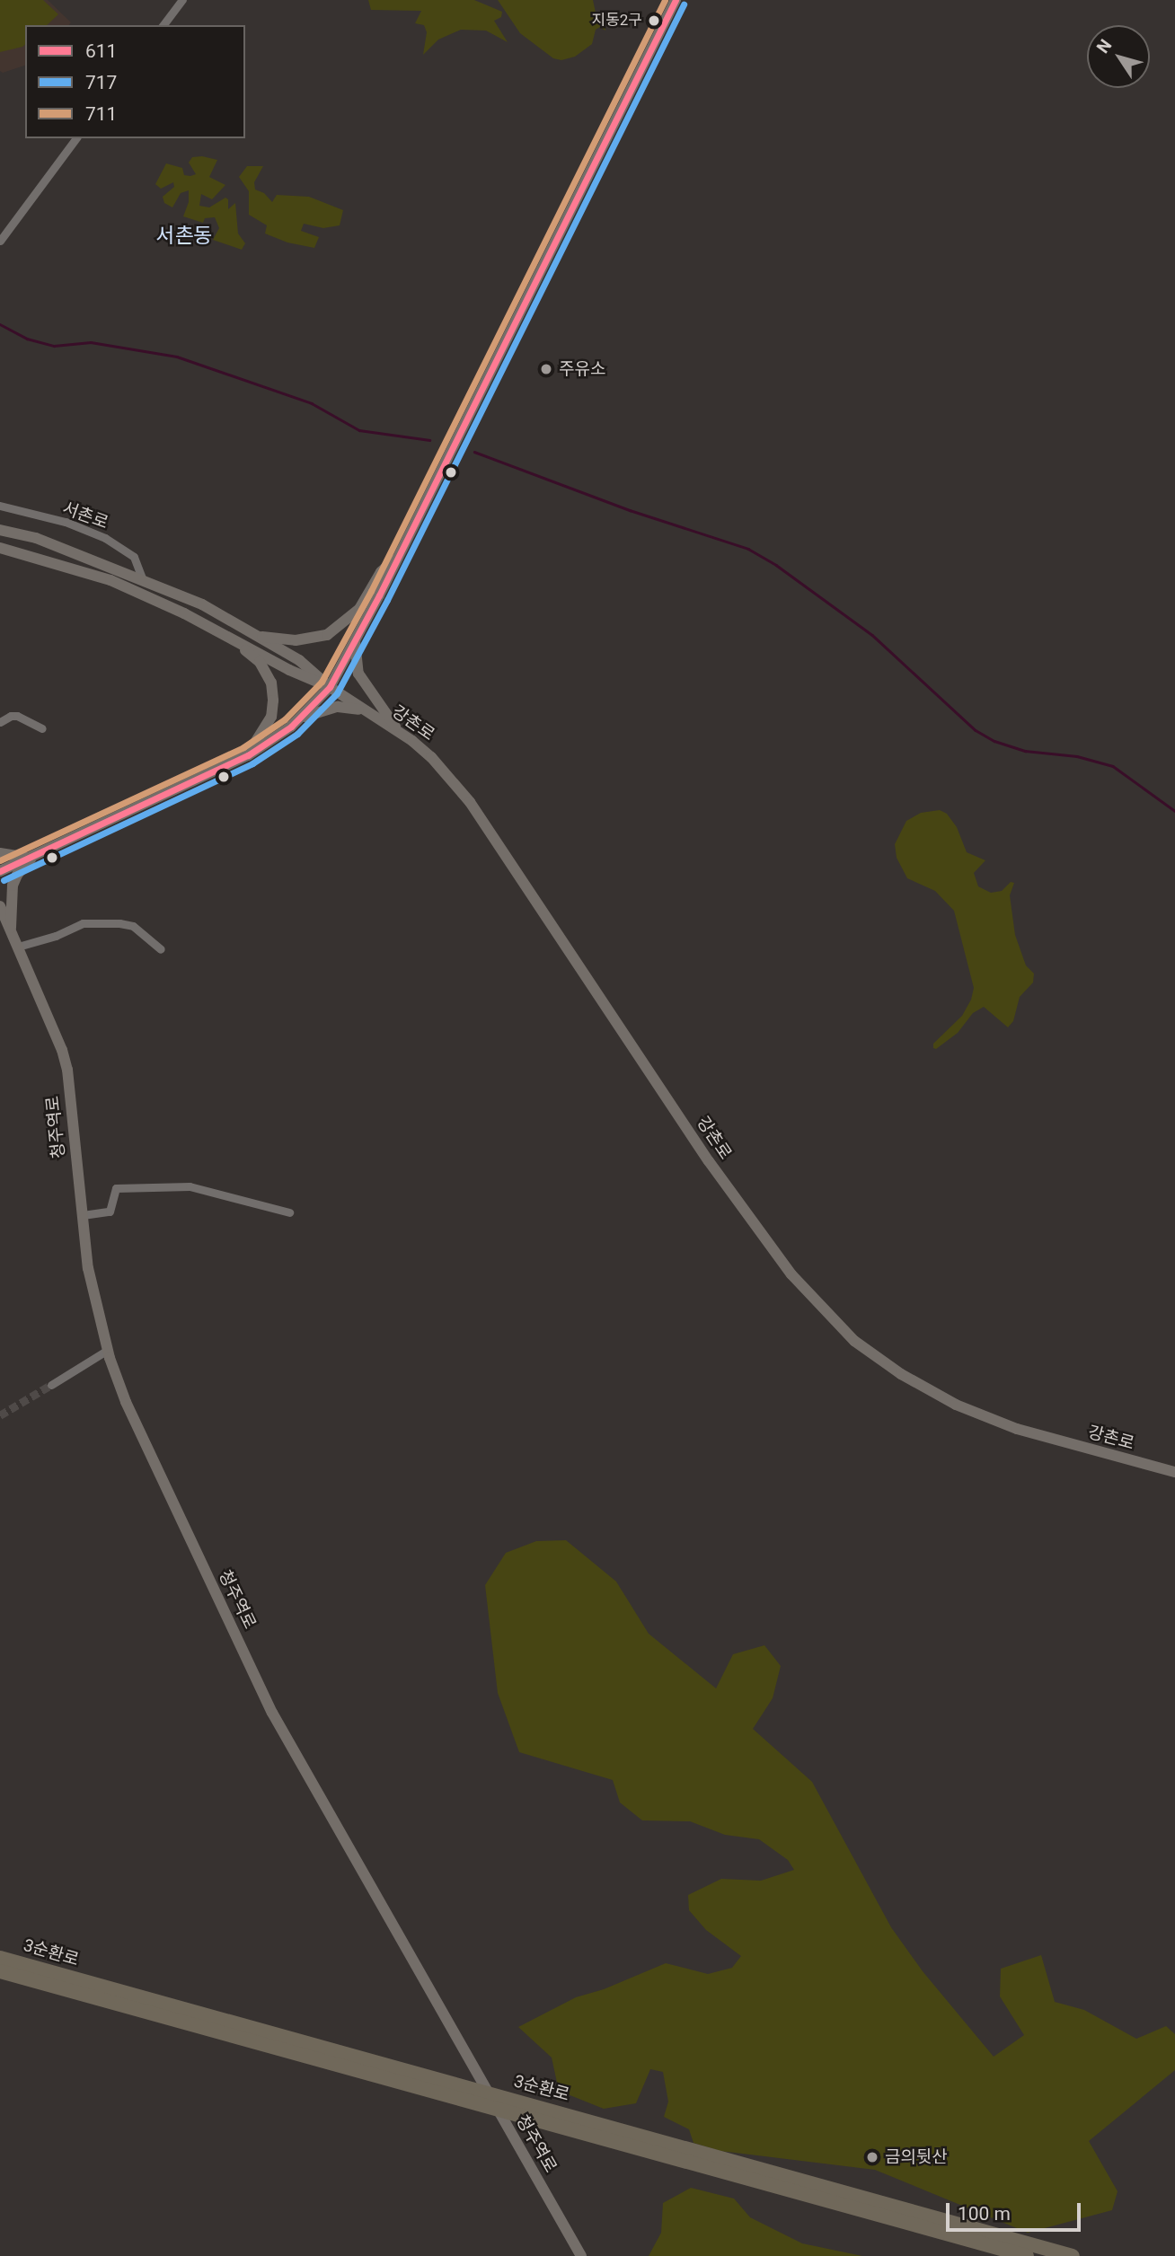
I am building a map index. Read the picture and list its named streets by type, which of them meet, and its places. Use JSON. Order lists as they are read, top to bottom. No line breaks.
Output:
{"streets":{"highway":["3순환로"],"main road":["강촌로","청주역로"],"street":["서촌로"]},"districts":["서촌동"],"places":["지동2구","주유소","금의뒷산"],"lines":["transit line 611","transit line 711","transit line 717"],"legend":["611","717","711"],"scale_bar":"100 m","north":"top left"}
